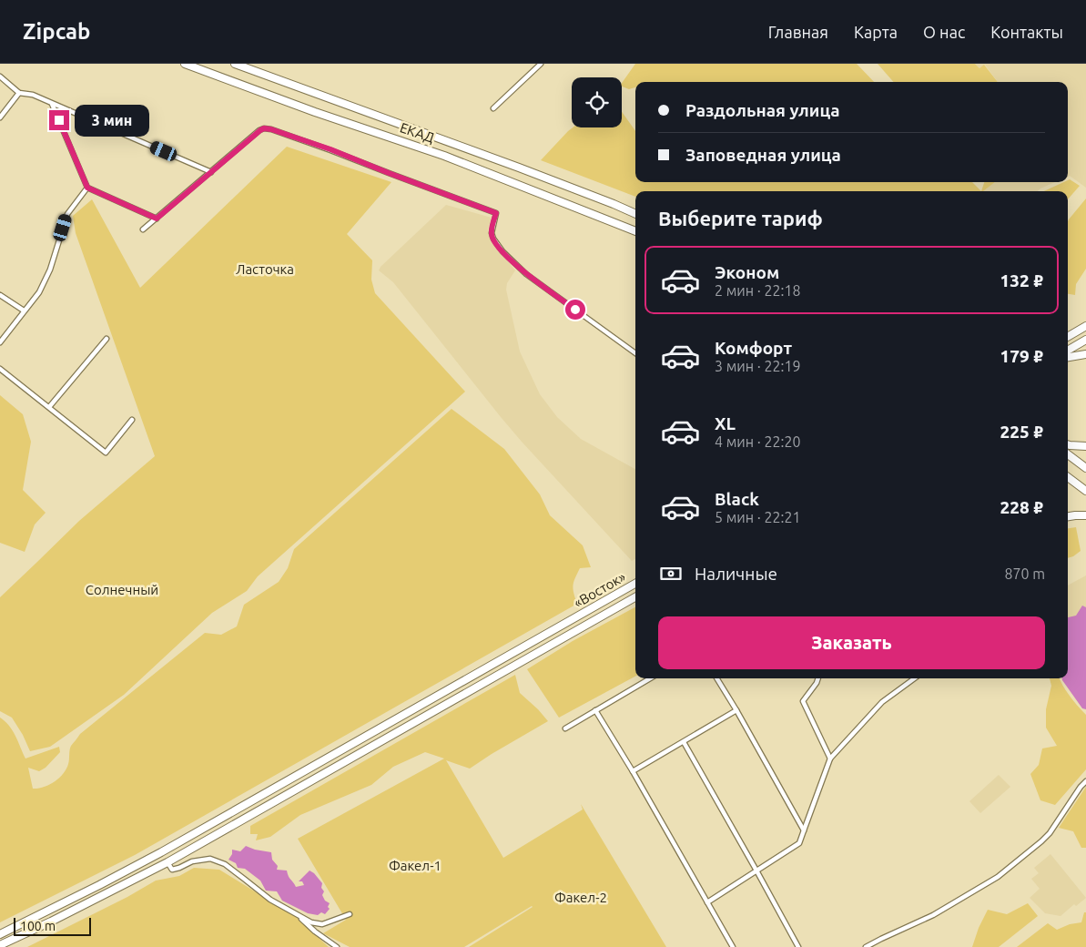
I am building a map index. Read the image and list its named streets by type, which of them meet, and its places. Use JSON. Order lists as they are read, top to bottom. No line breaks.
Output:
{"streets":{"main road":["ЕКАД","«Восток»"]},"parks":["Ласточка","Солнечный","Факел-1","Факел-2"],"scale_bar":"100 m","page":{"header":"Zipcab","nav":["Главная","Карта","О нас","Контакты"],"banner":["Раздольная улица","Заповедная улица"],"bubble":"3 мин","heading":"Выберите тариф","list":[{"name":"Эконом","note":"2 мин · 22:18","value":"132 ₽"},{"name":"Комфорт","note":"3 мин · 22:19","value":"179 ₽"},{"name":"XL","note":"4 мин · 22:20","value":"225 ₽"},{"name":"Black","note":"5 мин · 22:21","value":"228 ₽"}],"pay":["Наличные","870 m"],"buttons":"Заказать","scale":"100 m"}}
